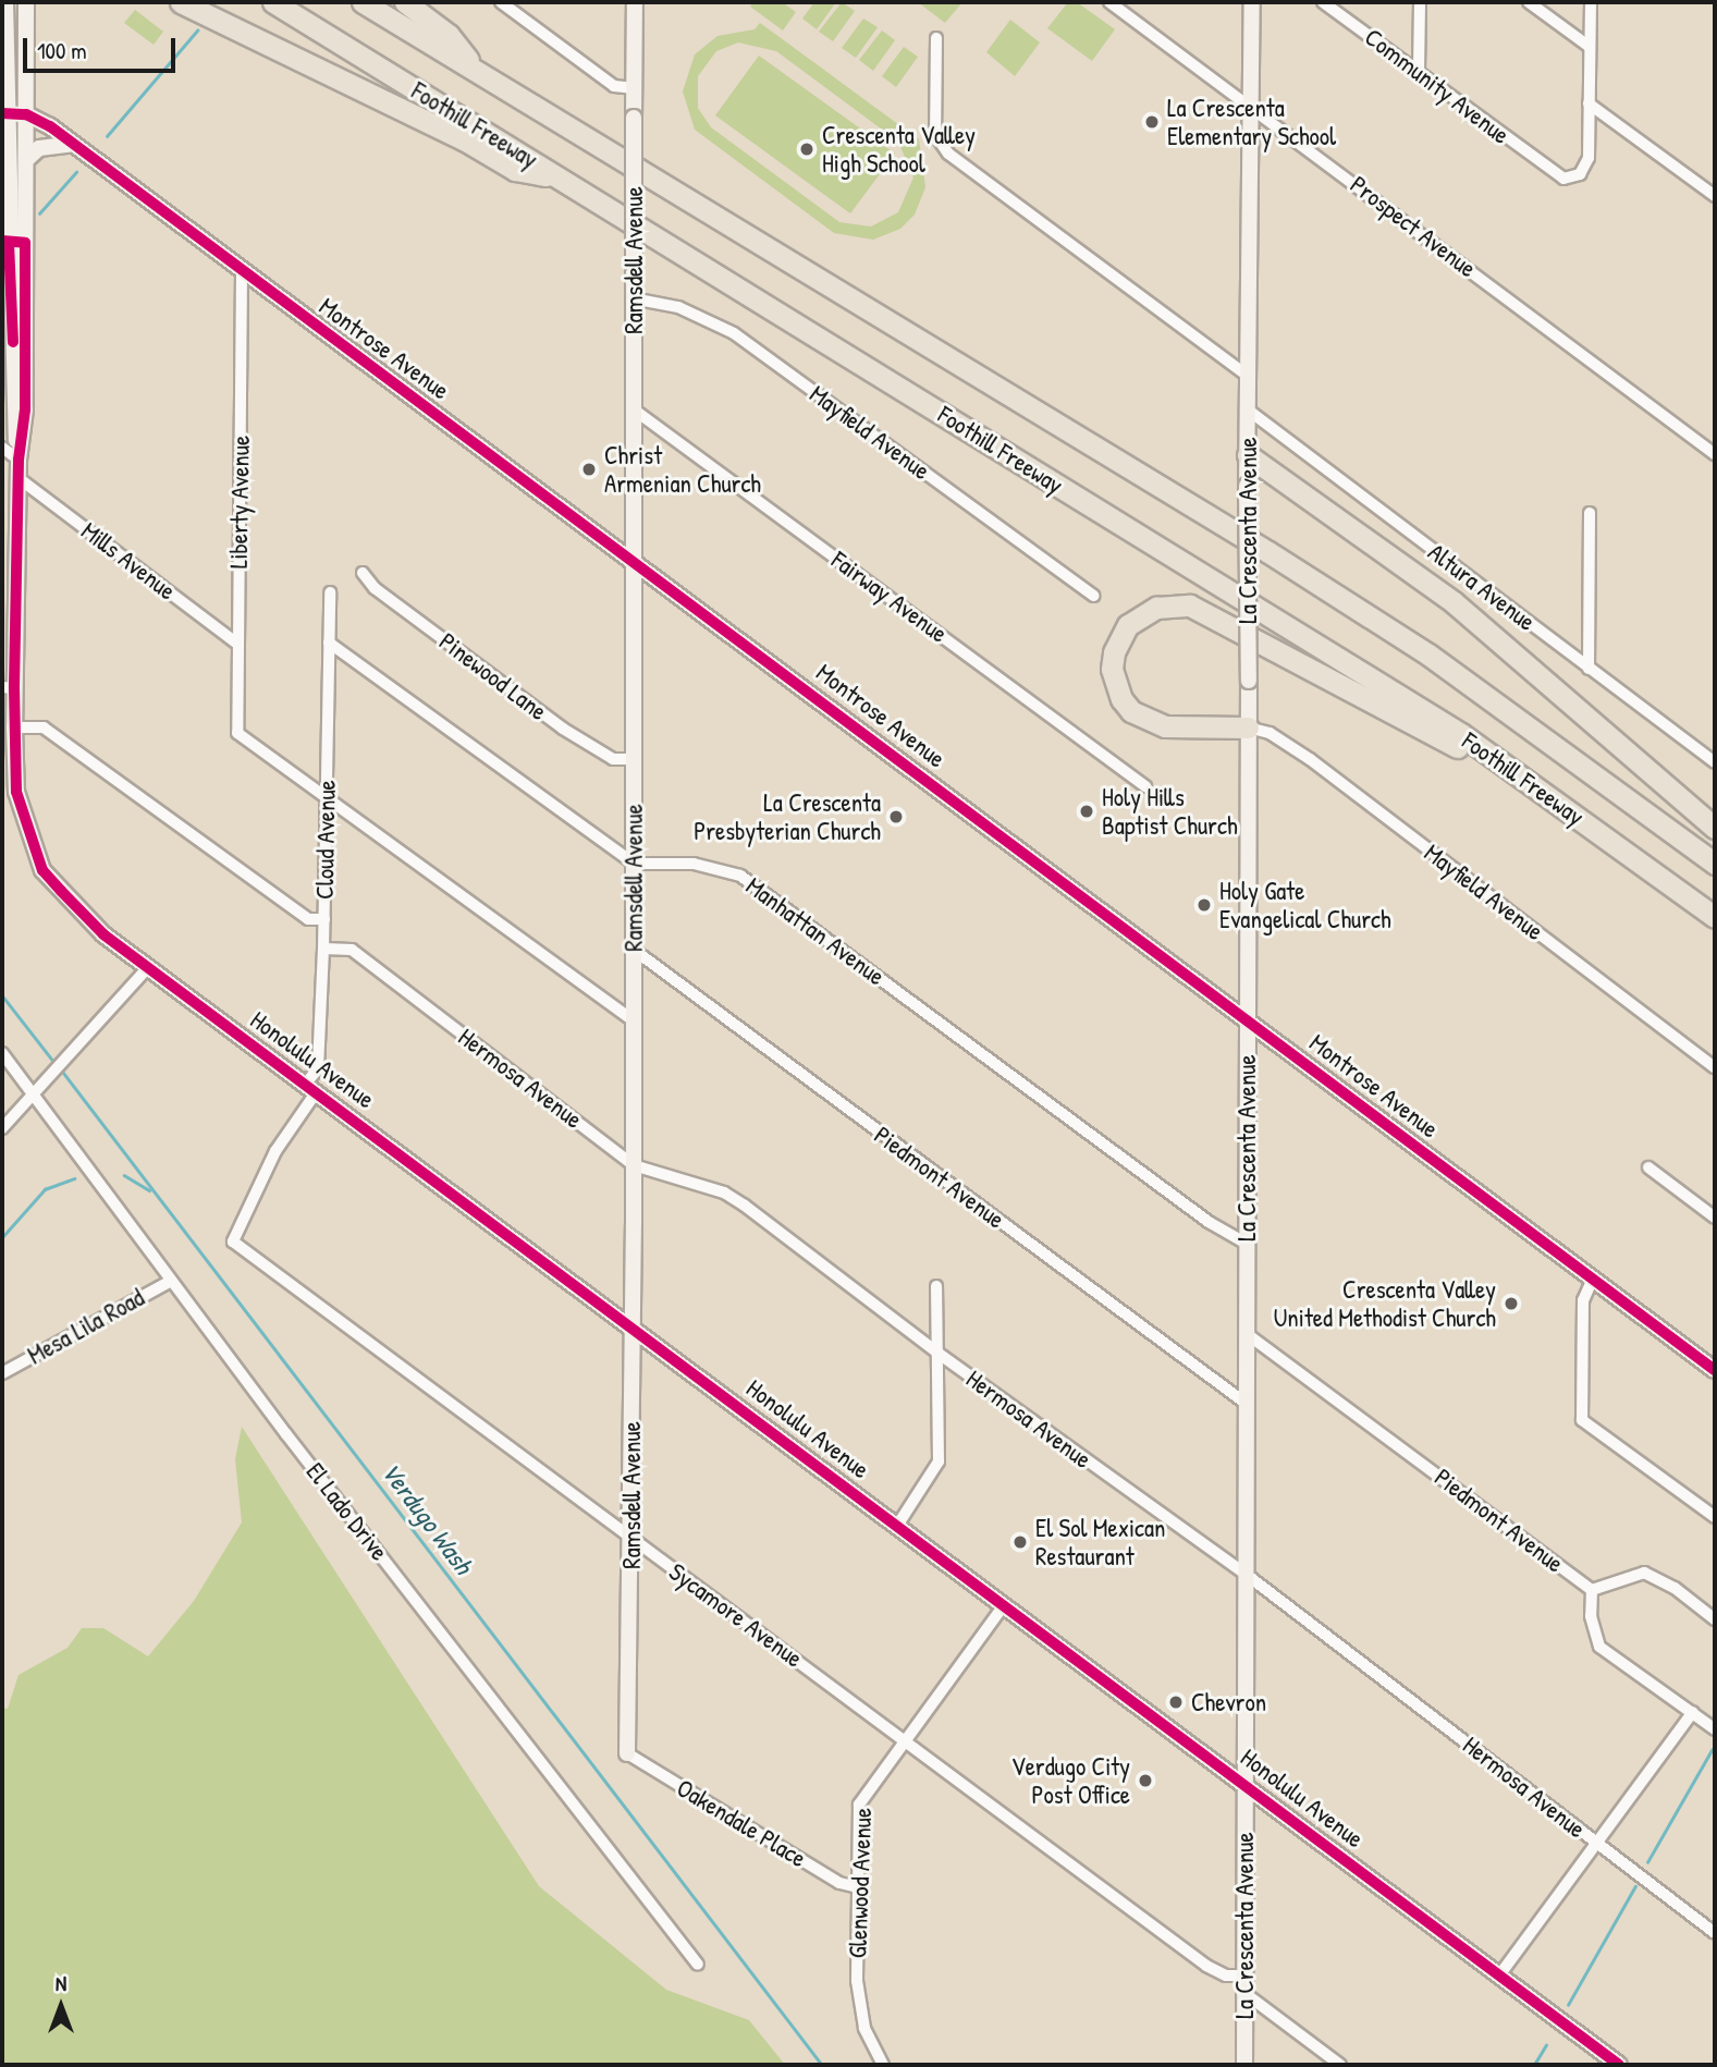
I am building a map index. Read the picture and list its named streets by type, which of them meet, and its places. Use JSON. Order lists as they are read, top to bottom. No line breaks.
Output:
{"streets":{"highway":["Foothill Freeway"],"street":["Community Avenue","Prospect Avenue","Ramsdell Avenue","Montrose Avenue","Mayfield Avenue","Liberty Avenue","La Crescenta Avenue","Mills Avenue","Altura Avenue","Fairway Avenue","Pinewood Lane","Cloud Avenue","Manhattan Avenue","Honolulu Avenue","Hermosa Avenue","Piedmont Avenue","Mesa Lila Road","El Lado Drive","Sycamore Avenue","Oakendale Place","Glenwood Avenue"]},"crossings":[["Prospect Avenue","La Crescenta Avenue"],["Ramsdell Avenue","Montrose Avenue"],["Ramsdell Avenue","Mayfield Avenue"],["Ramsdell Avenue","Fairway Avenue"],["Ramsdell Avenue","Pinewood Lane"],["Ramsdell Avenue","Manhattan Avenue"],["Ramsdell Avenue","Honolulu Avenue"],["Ramsdell Avenue","Hermosa Avenue"],["Ramsdell Avenue","Piedmont Avenue"],["Ramsdell Avenue","Sycamore Avenue"],["Ramsdell Avenue","Oakendale Place"],["Montrose Avenue","Liberty Avenue"],["Montrose Avenue","La Crescenta Avenue"],["Mayfield Avenue","La Crescenta Avenue"],["Liberty Avenue","Mills Avenue"],["Liberty Avenue","Cloud Avenue"],["La Crescenta Avenue","Altura Avenue"],["La Crescenta Avenue","Manhattan Avenue"],["La Crescenta Avenue","Honolulu Avenue"],["La Crescenta Avenue","Hermosa Avenue"],["La Crescenta Avenue","Piedmont Avenue"],["La Crescenta Avenue","Sycamore Avenue"],["Mills Avenue","Honolulu Avenue"],["Cloud Avenue","Honolulu Avenue"],["Cloud Avenue","Hermosa Avenue"],["Cloud Avenue","Sycamore Avenue"],["Honolulu Avenue","Glenwood Avenue"],["Mesa Lila Road","El Lado Drive"],["Sycamore Avenue","Glenwood Avenue"],["Oakendale Place","Glenwood Avenue"]],"water":["Verdugo Wash"],"places":["La Crescenta Elementary School","Crescenta Valley High School","Christ Armenian Church","Holy Hills Baptist Church","La Crescenta Presbyterian Church","Holy Gate Evangelical Church","Crescenta Valley United Methodist Church","El Sol Mexican Restaurant","Chevron","Verdugo City Post Office"],"scale_bar":"100 m","north":"top"}
